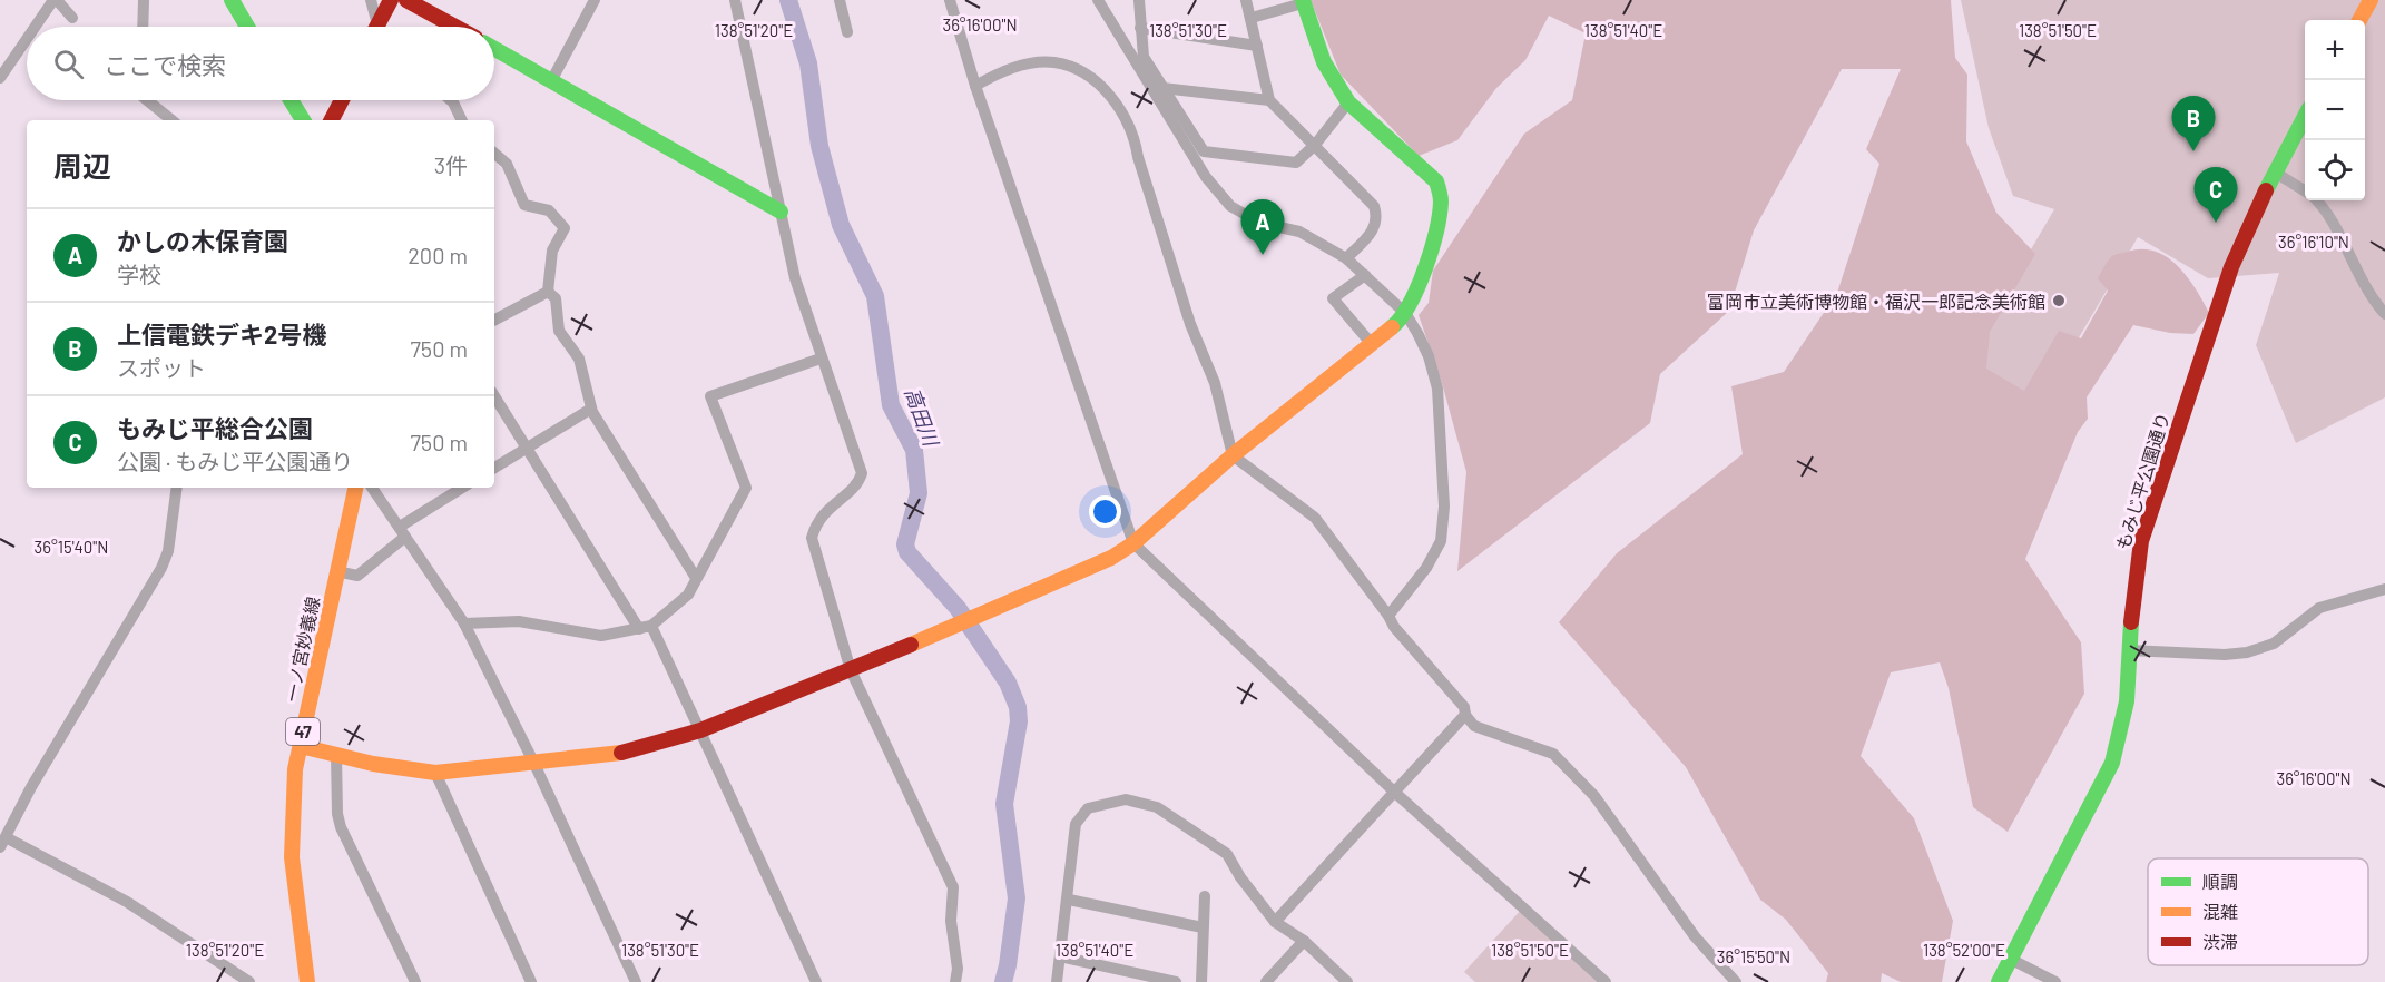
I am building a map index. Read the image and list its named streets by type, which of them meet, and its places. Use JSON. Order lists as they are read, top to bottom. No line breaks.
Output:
{"streets":{"street":["もみじ平公園通り","一ノ宮妙義線","47"]},"water":["高田川"],"places":["富岡市立美術博物館・福沢一郎記念美術館"],"legend":["順調","混雑","渋滞"],"page":{"map_buttons":["+","−"],"search":"ここで検索","pins":["B","C","A"],"heading":["周辺","3件"],"list":[{"mark":"A","name":"かしの木保育園","note":"学校","value":"200 m"},{"mark":"B","name":"上信電鉄デキ2号機","note":"スポット","value":"750 m"},{"mark":"C","name":"もみじ平総合公園","note":"公園 · もみじ平公園通り","value":"750 m"}]},"coordinates":["36°16'00\"N","138°51'20\"E","138°51'30\"E","138°51'40\"E","138°51'50\"E","36°16'10\"N","36°15'40\"N","138°52'00\"E","36°15'50\"N"]}
